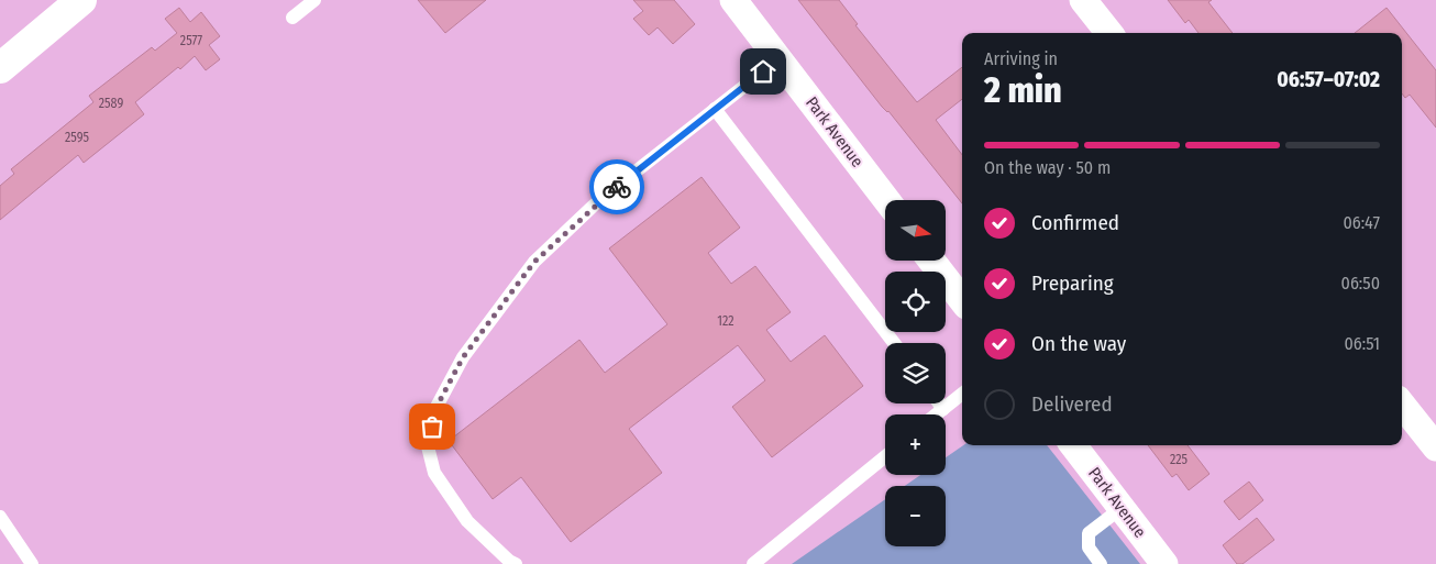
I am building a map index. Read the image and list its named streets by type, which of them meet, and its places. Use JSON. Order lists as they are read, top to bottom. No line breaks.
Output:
{"streets":{"street":["Park Avenue"]},"house_numbers":["2577","2589","2595","122","225"],"north":"right","page":{"heading":["2 min","Arriving in","06:57–07:02"],"bar":"On the way · 50 m","list":[["Confirmed","06:47"],["Preparing","06:50"],["On the way","06:51"],"Delivered"],"map_buttons":["+","−"]}}
